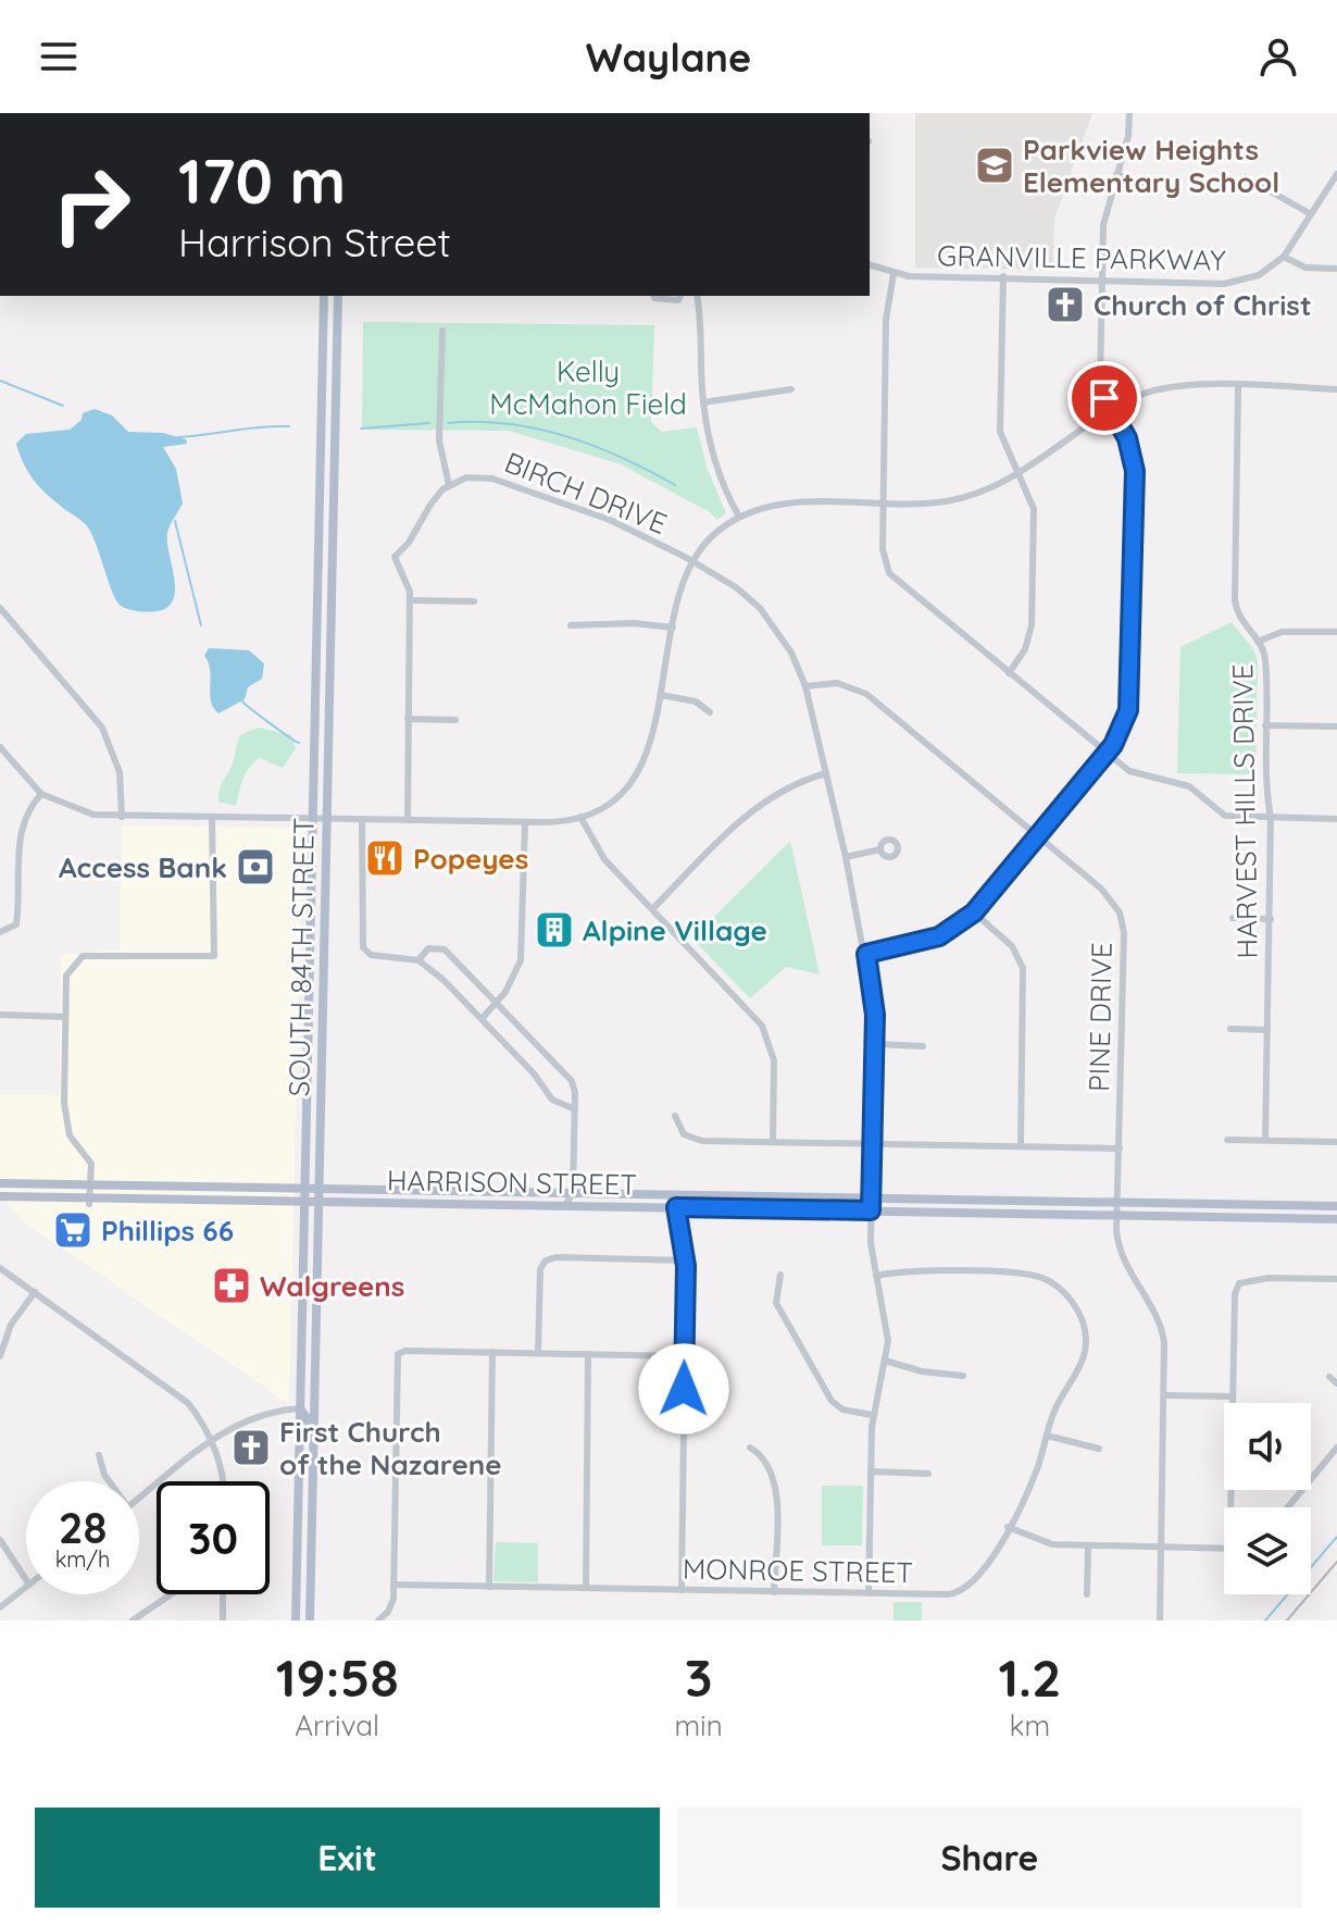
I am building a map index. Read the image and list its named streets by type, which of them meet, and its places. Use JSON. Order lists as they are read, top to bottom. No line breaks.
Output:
{"streets":{"main road":["SOUTH 84TH STREET","HARRISON STREET"],"street":["GRANVILLE PARKWAY","BIRCH DRIVE","HARVEST HILLS DRIVE","PINE DRIVE","MONROE STREET"]},"crossings":[["BIRCH DRIVE","PINE DRIVE"],["BIRCH DRIVE","HARRISON STREET"],["BIRCH DRIVE","MONROE STREET"],["SOUTH 84TH STREET","HARRISON STREET"],["PINE DRIVE","HARRISON STREET"]],"parks":["Kelly McMahon Field"],"places":{"school or university":["Parkview Heights Elementary School"],"church":["Church of Christ","First Church of the Nazarene"],"restaurant":["Popeyes"],"bank":["Access Bank"],"building":["Alpine Village"],"supermarket":["Phillips 66"],"pharmacy":["Walgreens"]},"page":{"header":"Waylane","turn":["170 m","Harrison Street"],"speed":"28 km/h","limit":"30","eta":["19:58","Arrival","3","min","1.2","km"],"buttons":["Exit","Share"]}}
